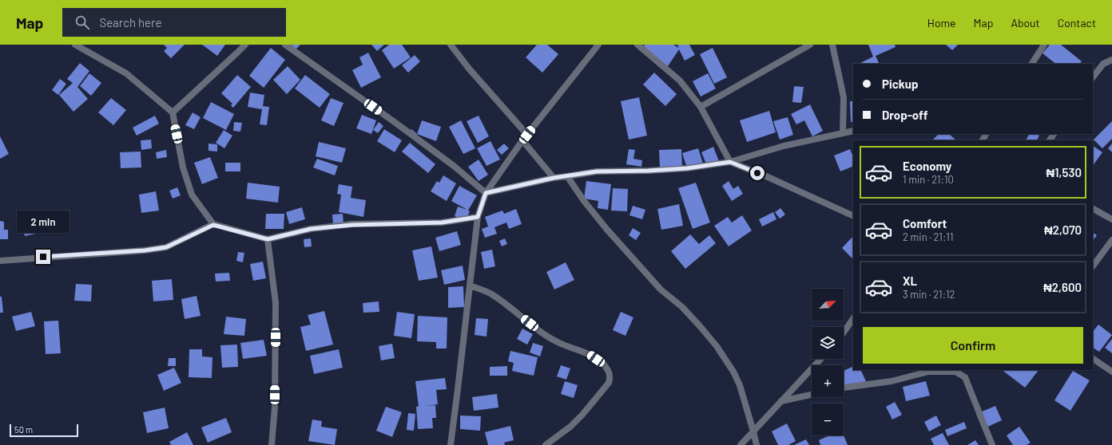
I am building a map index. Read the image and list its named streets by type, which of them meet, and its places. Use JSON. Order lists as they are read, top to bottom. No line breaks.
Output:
{"scale_bar":"50 m","north":"top right","page":{"header":"Map","search":"Search here","nav":["Home","Map","About","Contact"],"banner":["Pickup","Drop-off"],"list":[{"name":"Economy","note":"1 min · 21:10","value":"₦1,530"},{"name":"Comfort","note":"2 min · 21:11","value":"₦2,070"},{"name":"XL","note":"3 min · 21:12","value":"₦2,600"}],"bubble":"2 min","map_buttons":["+","−"],"buttons":"Confirm","scale":"50 m"}}
